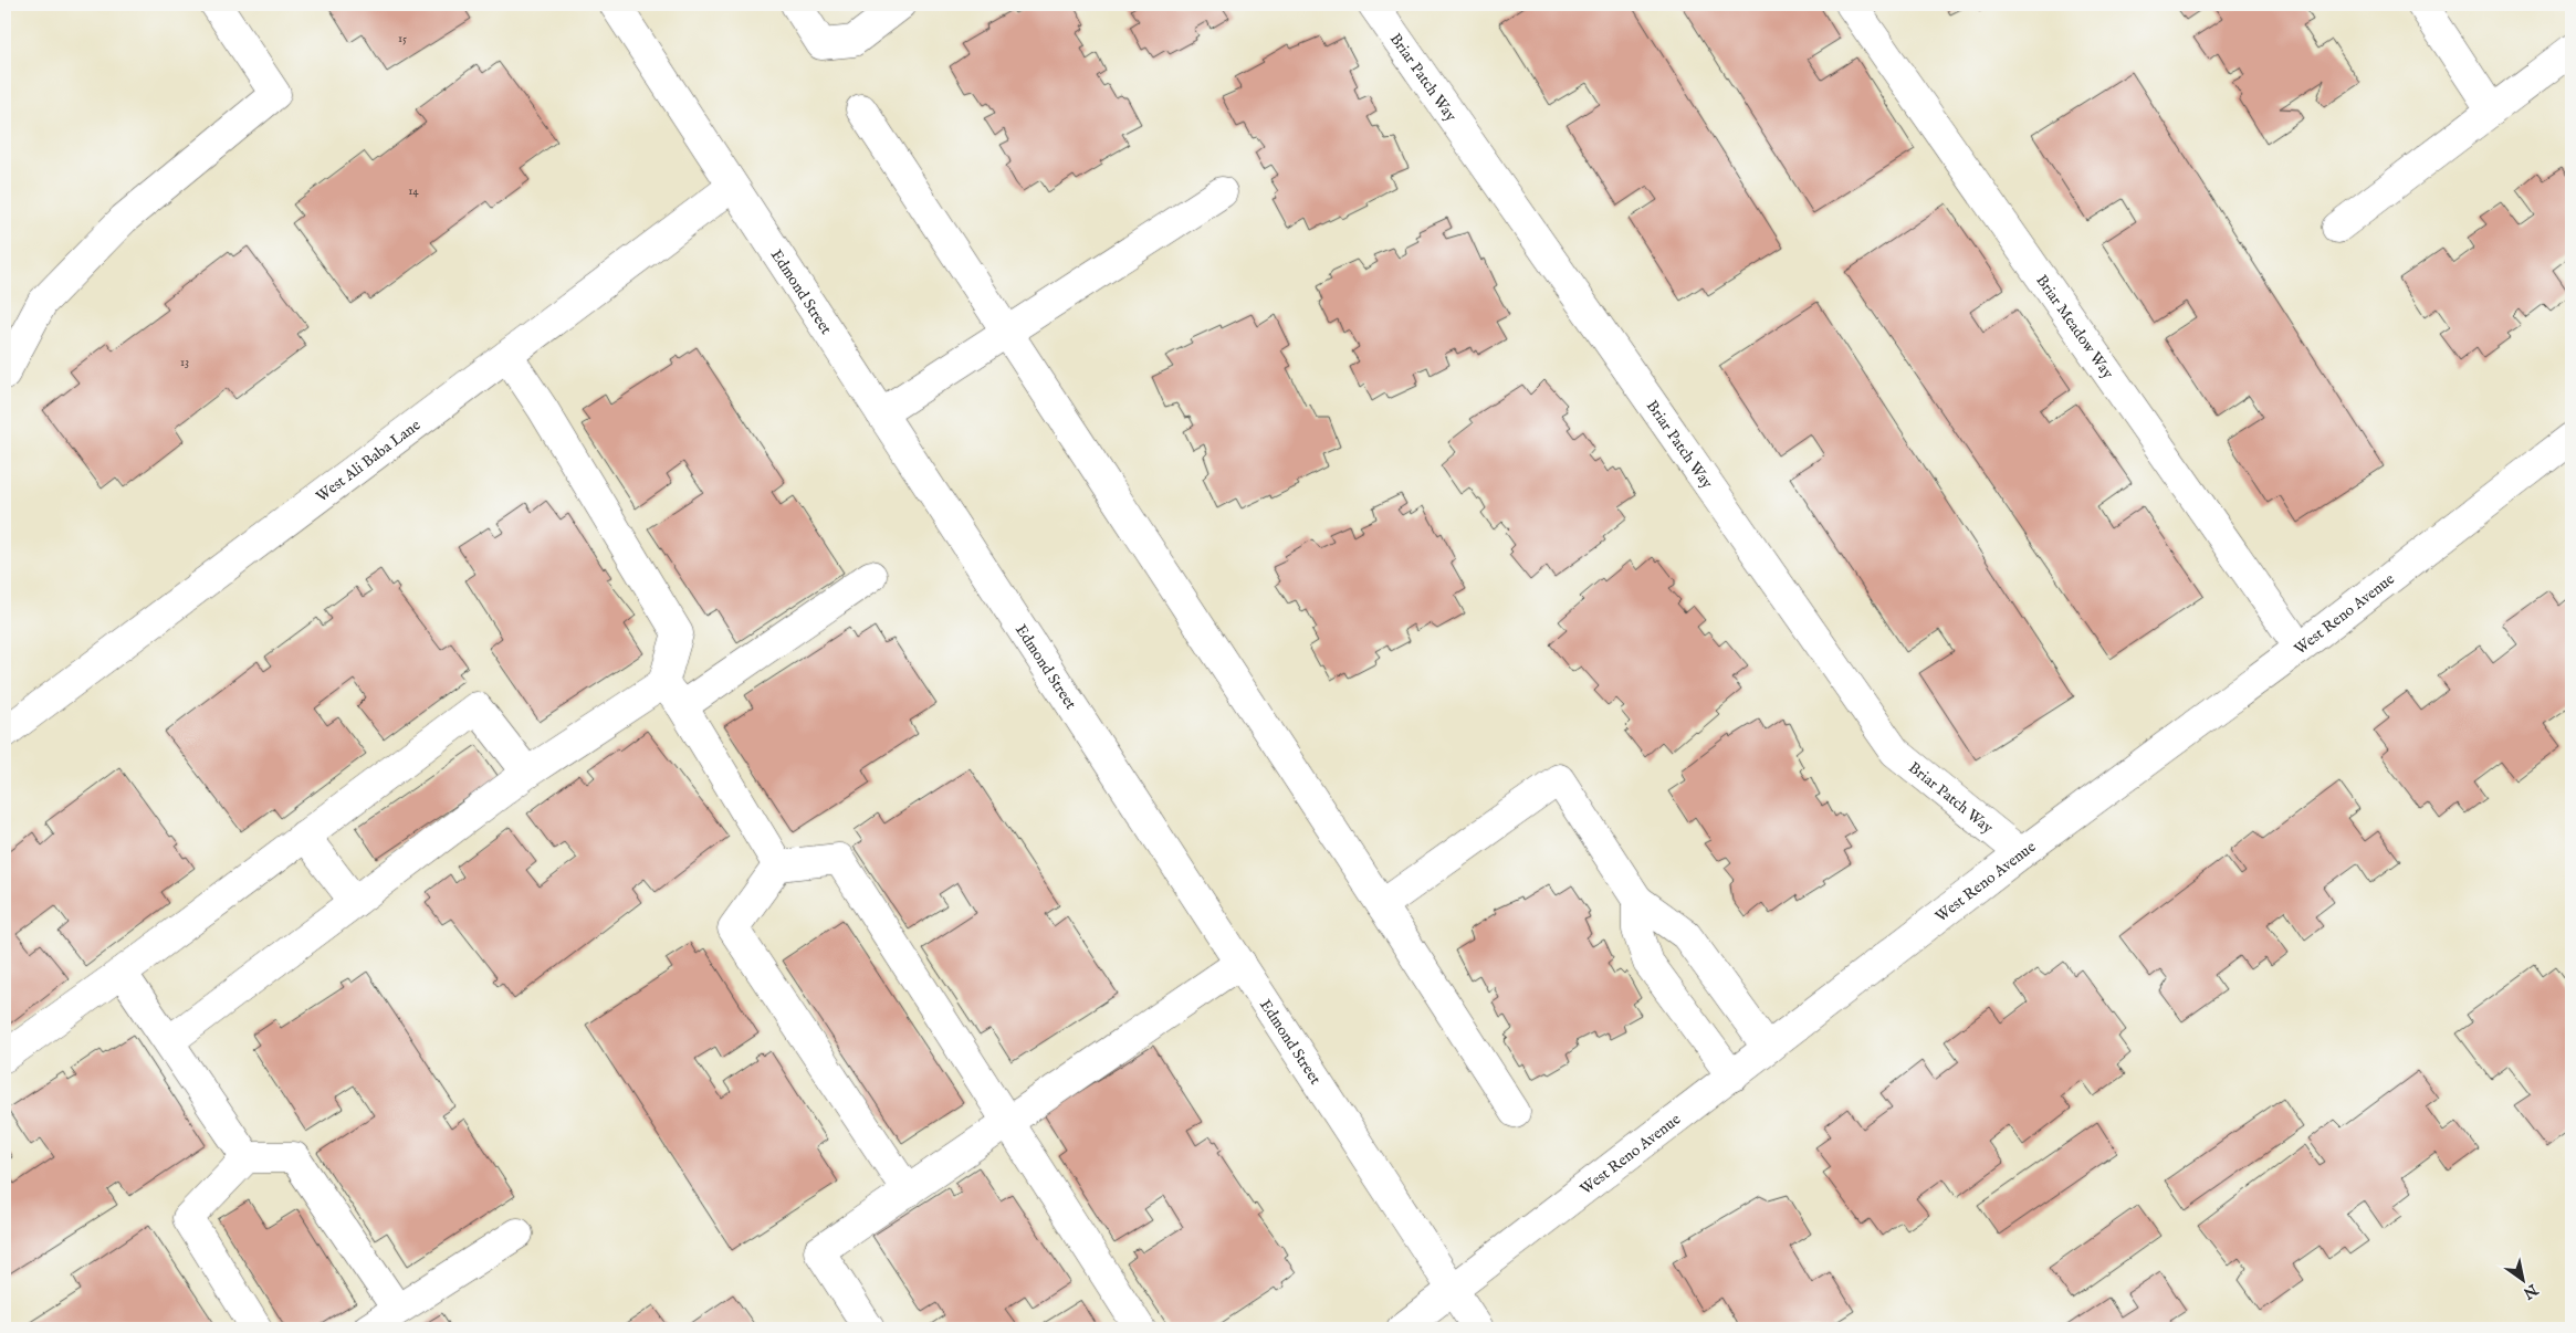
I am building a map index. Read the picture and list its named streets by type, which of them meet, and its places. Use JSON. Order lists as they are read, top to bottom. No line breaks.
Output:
{"streets":{"street":["Briar Patch Way","Edmond Street","Briar Meadow Way","West Ali Baba Lane","West Reno Avenue"]},"crossings":[["Briar Patch Way","West Reno Avenue"],["Edmond Street","West Ali Baba Lane"],["Edmond Street","West Reno Avenue"],["Briar Meadow Way","West Reno Avenue"]],"house_numbers":["15","14","13"],"north":"bottom right"}
